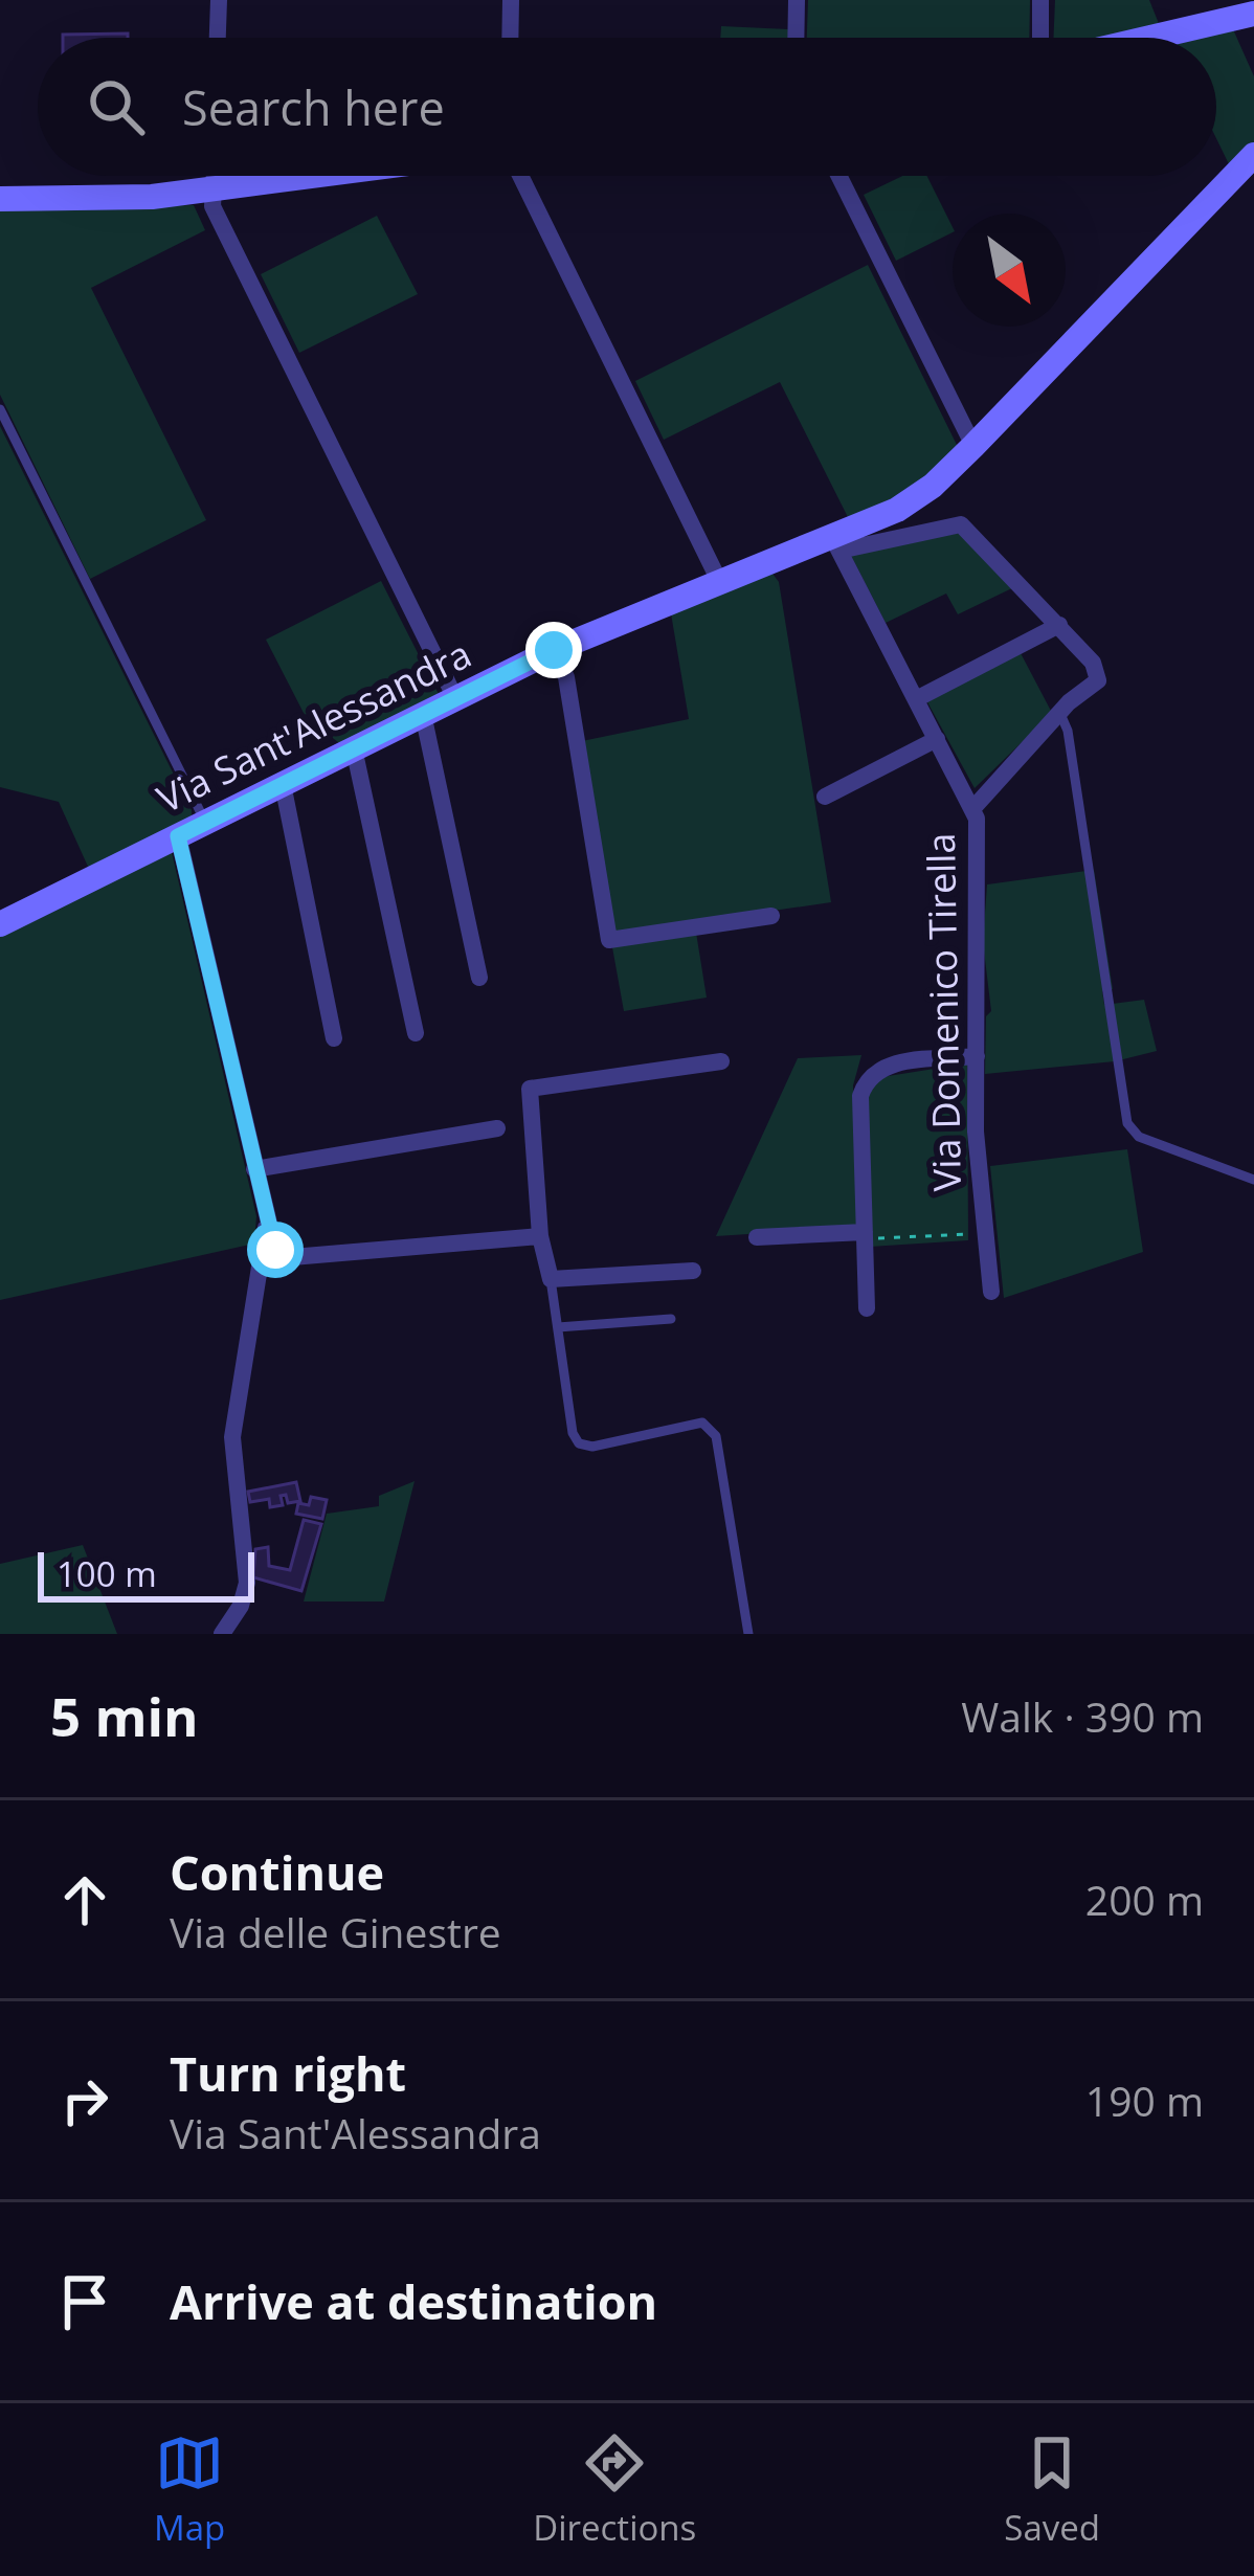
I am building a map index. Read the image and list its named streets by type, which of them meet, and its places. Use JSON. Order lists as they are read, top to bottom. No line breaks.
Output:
{"streets":{"street":["Via Sant'Alessandra","Via Domenico Tirella"]},"crossings":[["Via Sant'Alessandra","Via Domenico Tirella"]],"scale_bar":"100 m","north":"bottom right","page":{"search":"Search here","scale":"100 m","heading":["5 min","Walk · 390 m"],"list":[["Continue","Via delle Ginestre","200 m"],["Turn right","Via Sant'Alessandra","190 m"],"Arrive at destination"],"nav":["Map","Directions","Saved"]}}
